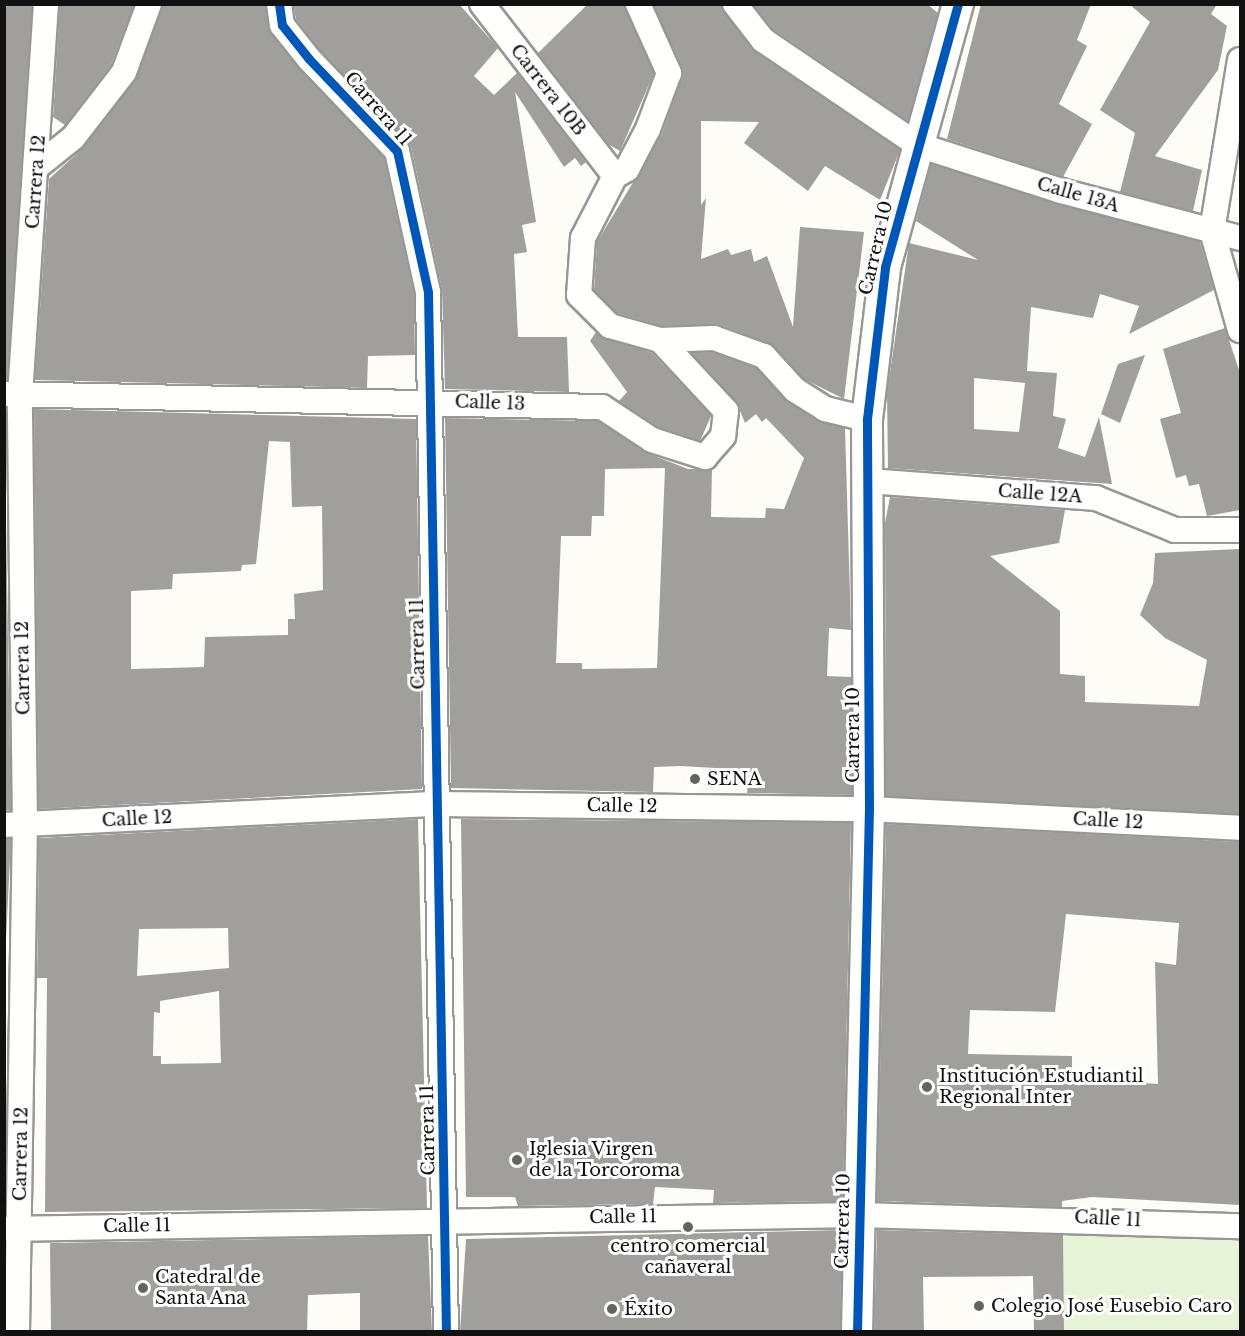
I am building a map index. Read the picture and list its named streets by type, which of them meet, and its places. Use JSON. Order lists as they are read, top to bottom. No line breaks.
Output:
{"streets":{"street":["Carrera 10B","Carrera 11","Carrera 12","Calle 13A","Carrera 10","Calle 13","Calle 12A","Calle 12","Calle 11"]},"crossings":[["Carrera 11","Calle 13"],["Carrera 11","Calle 12"],["Carrera 11","Calle 11"],["Carrera 12","Calle 13"],["Carrera 12","Calle 12"],["Carrera 12","Calle 11"],["Calle 13A","Carrera 10"],["Carrera 10","Calle 12A"],["Carrera 10","Calle 12"],["Carrera 10","Calle 11"]],"places":["SENA","Institución Estudiantil Regional Inter","Iglesia Virgen de la Torcoroma","centro comercial cañaveral","Catedral de Santa Ana","Colegio José Eusebio Caro","Éxito"]}
